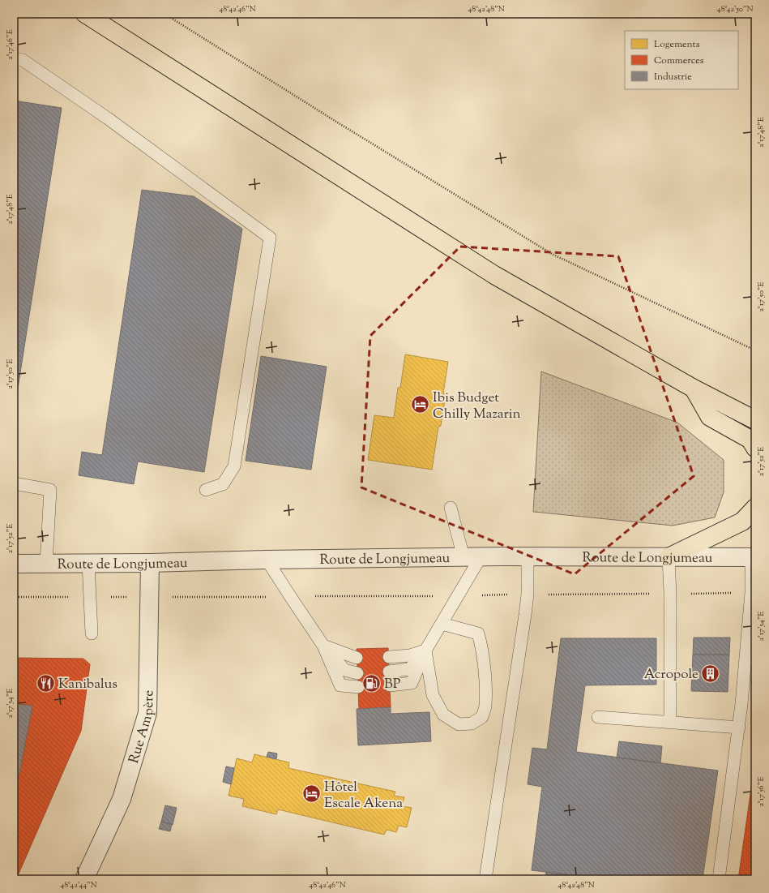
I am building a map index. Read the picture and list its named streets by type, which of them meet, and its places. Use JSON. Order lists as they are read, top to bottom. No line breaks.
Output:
{"streets":{"street":["Route de Longjumeau","Rue Ampère"]},"crossings":[["Route de Longjumeau","Rue Ampère"]],"places":{"hotel":["Ibis Budget Chilly Mazarin","Hôtel Escale Akena"],"building":["Acropole"],"restaurant":["Kanibalus"],"fuel station":["BP"]},"legend":["Logements","Commerces","Industrie"],"coordinates":["48°42'46\"N","48°42'48\"N","48°42'50\"N","2°17'46\"E","2°17'48\"E","2°17'50\"E","2°17'52\"E","2°17'54\"E","2°17'56\"E","48°42'44\"N"]}
